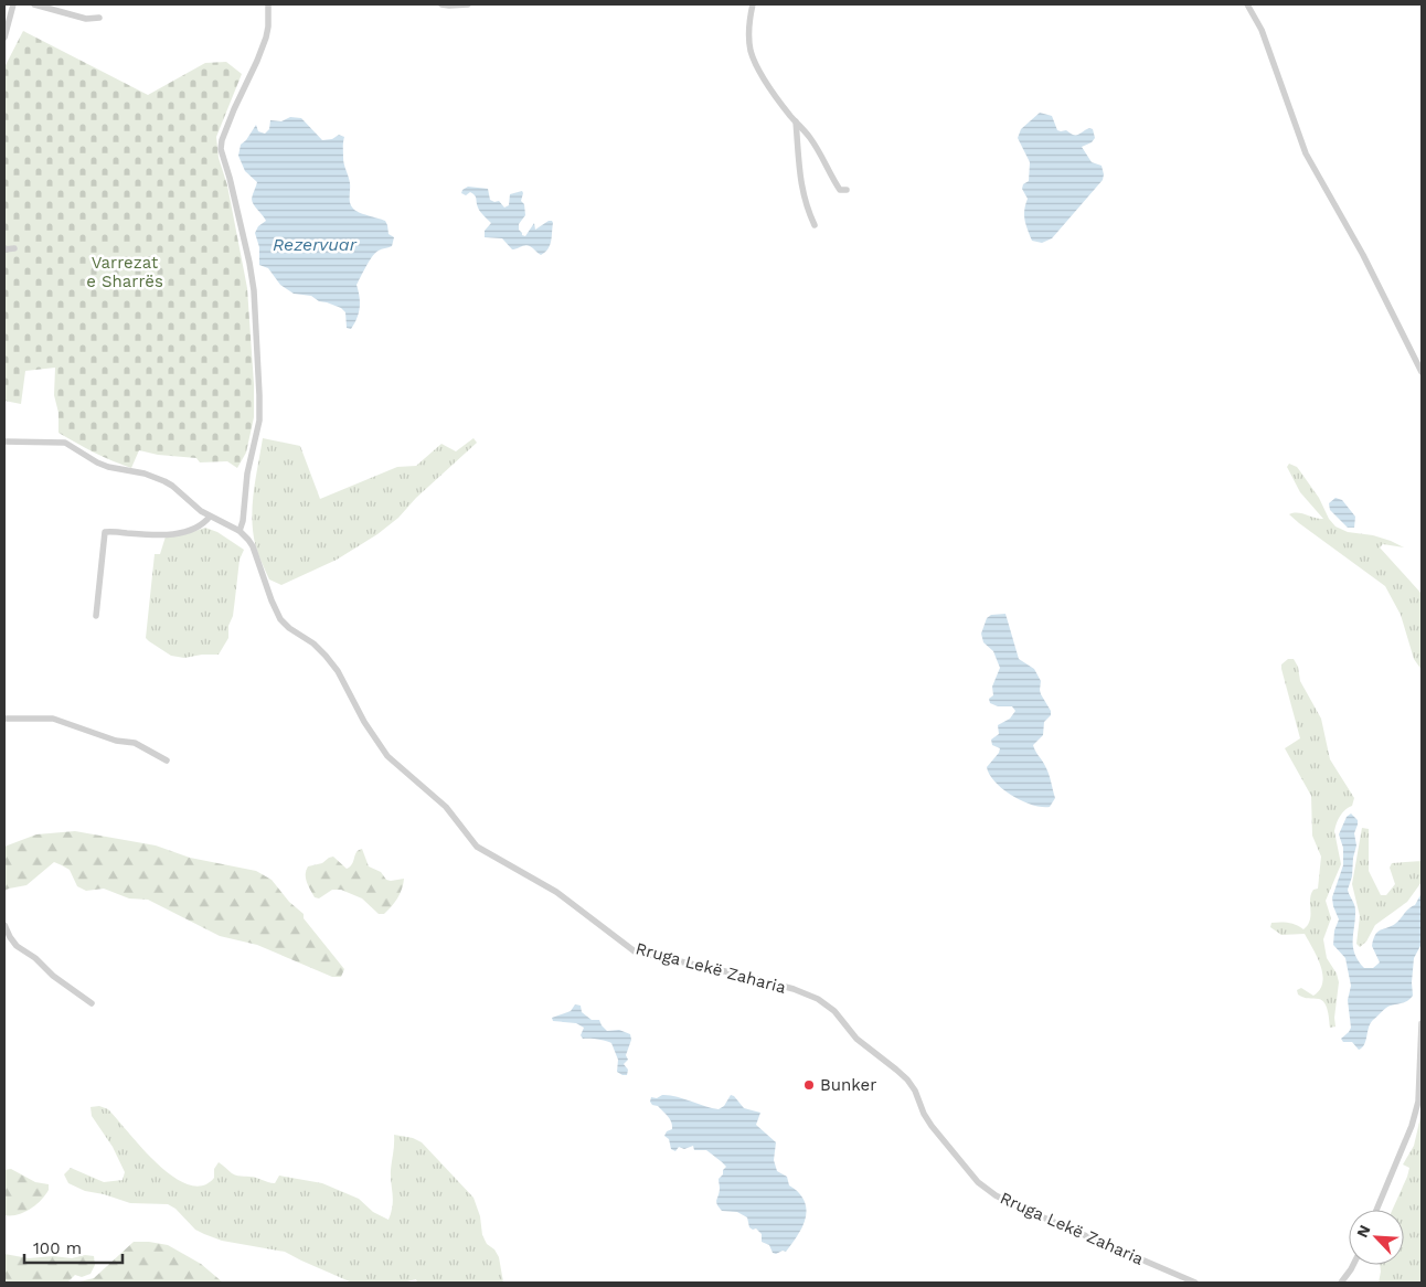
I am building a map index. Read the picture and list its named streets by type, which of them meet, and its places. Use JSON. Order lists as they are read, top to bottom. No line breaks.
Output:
{"streets":{"street":["Rruga Lekë Zaharia"]},"water":["Rezervuar"],"parks":["Varrezat e Sharrës"],"places":["Bunker"],"scale_bar":"100 m","north":"top left"}
